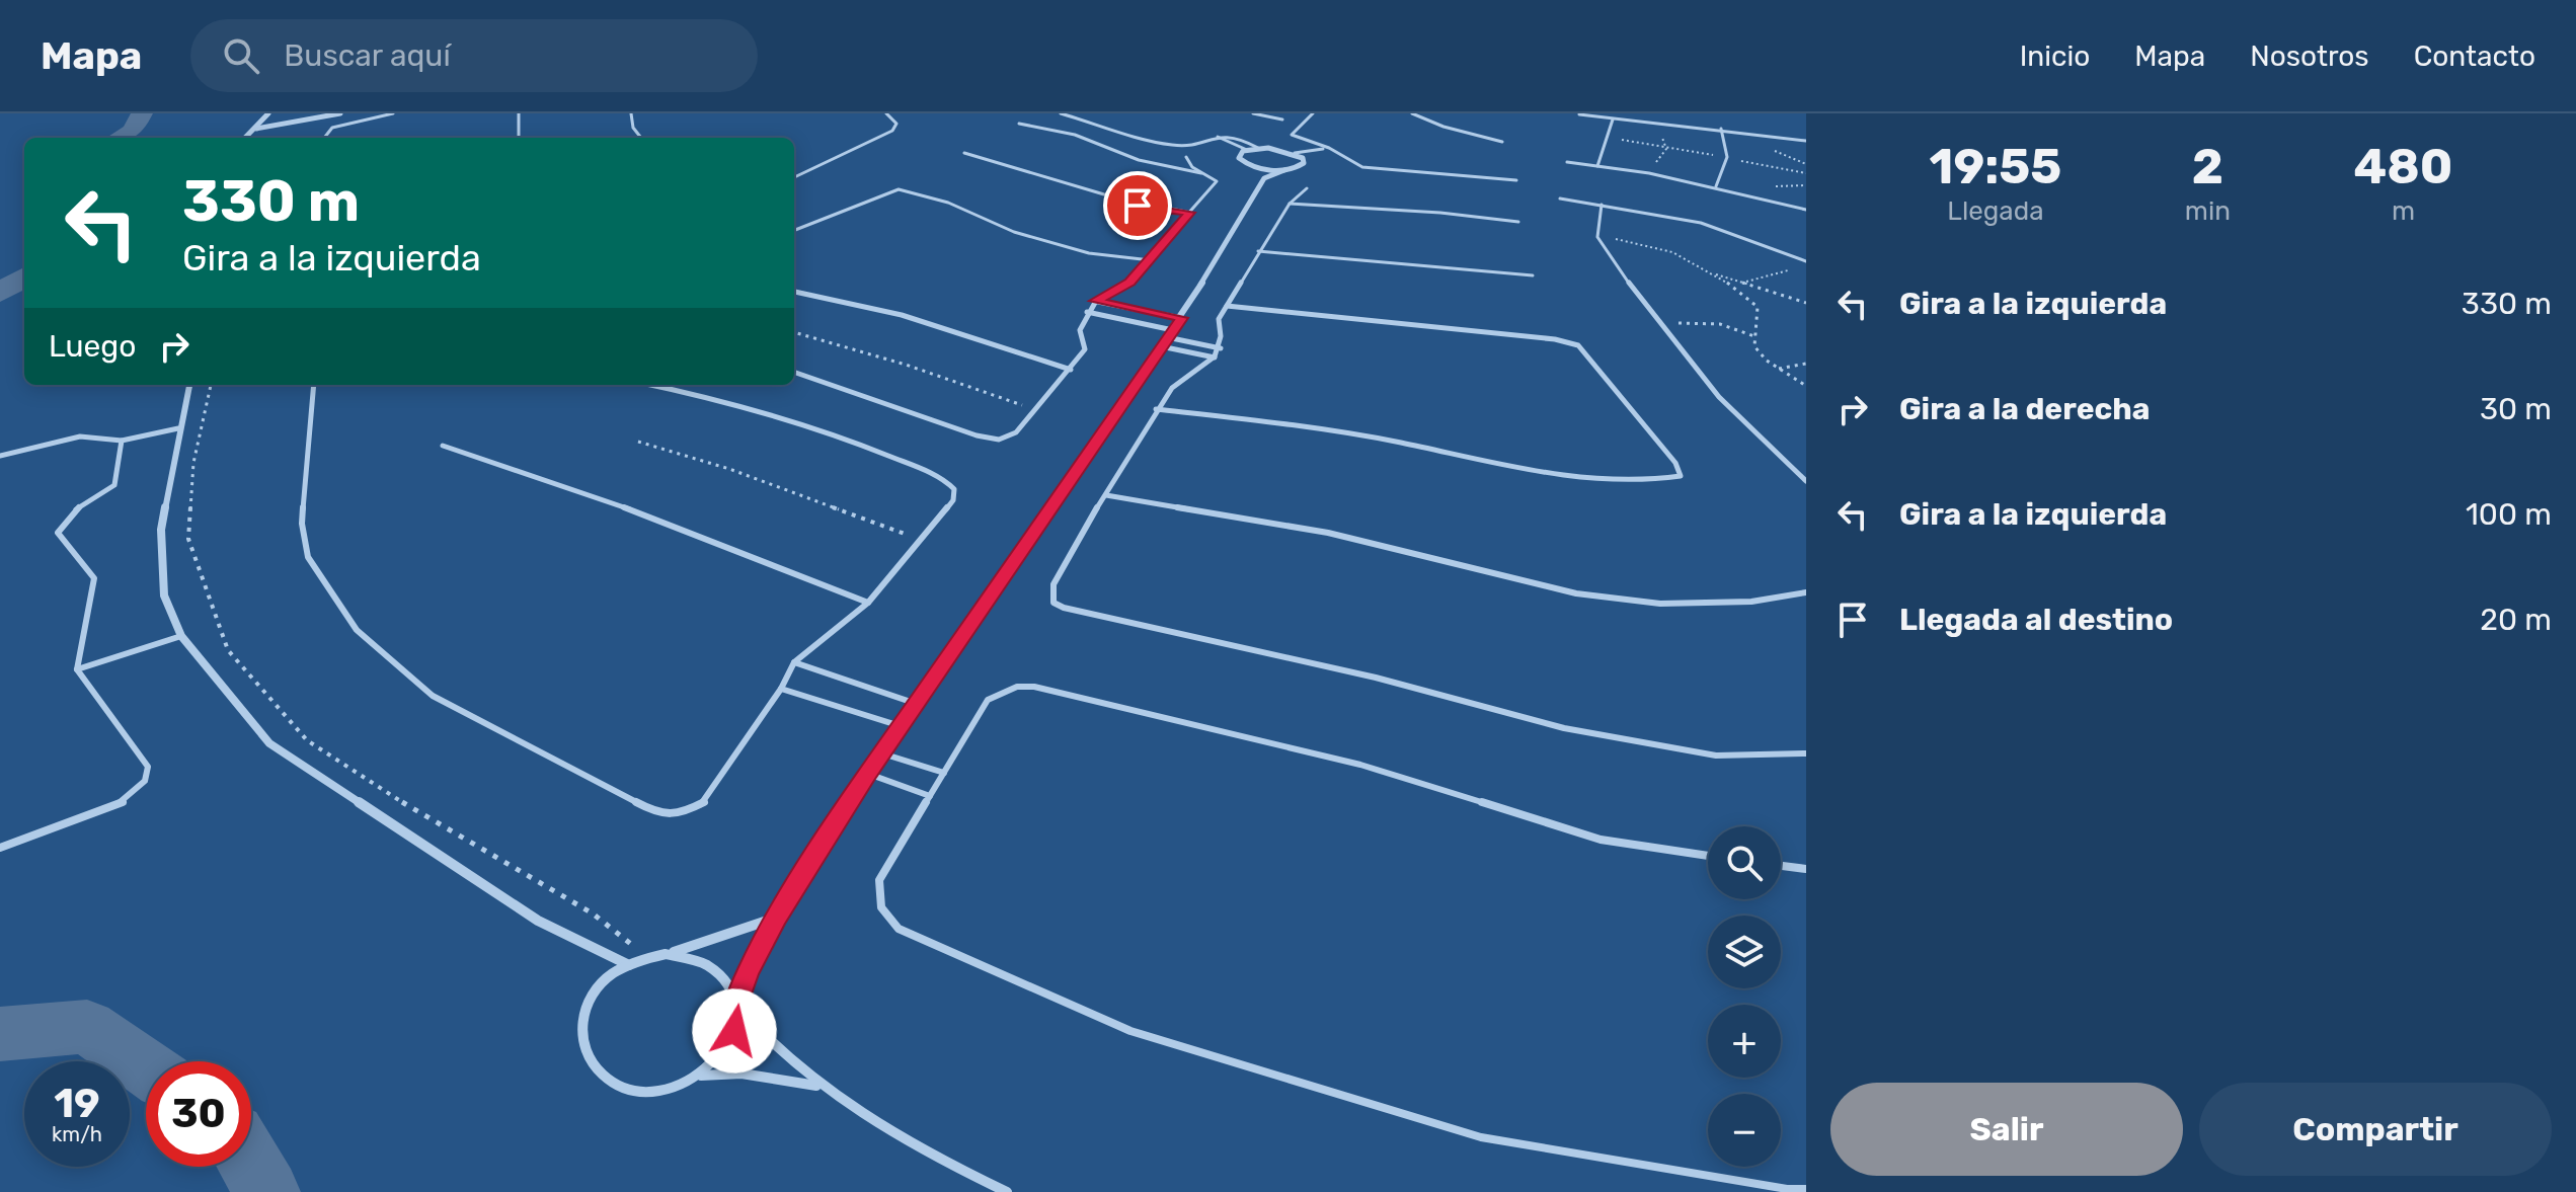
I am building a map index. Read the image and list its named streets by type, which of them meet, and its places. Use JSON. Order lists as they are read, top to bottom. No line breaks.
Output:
{"page":{"header":"Mapa","search":"Buscar aquí","nav":["Inicio","Mapa","Nosotros","Contacto"],"eta":["19:55","Llegada","2","min","480","m"],"turn":["330 m","Gira a la izquierda"],"list":[{"name":"Gira a la izquierda","value":"330 m"},{"name":"Gira a la derecha","value":"30 m"},{"name":"Gira a la izquierda","value":"100 m"},{"name":"Llegada al destino","value":"20 m"}],"then":"Luego","map_buttons":["+","−"],"speed":"19 km/h","limit":"30","buttons":["Salir","Compartir"]}}
